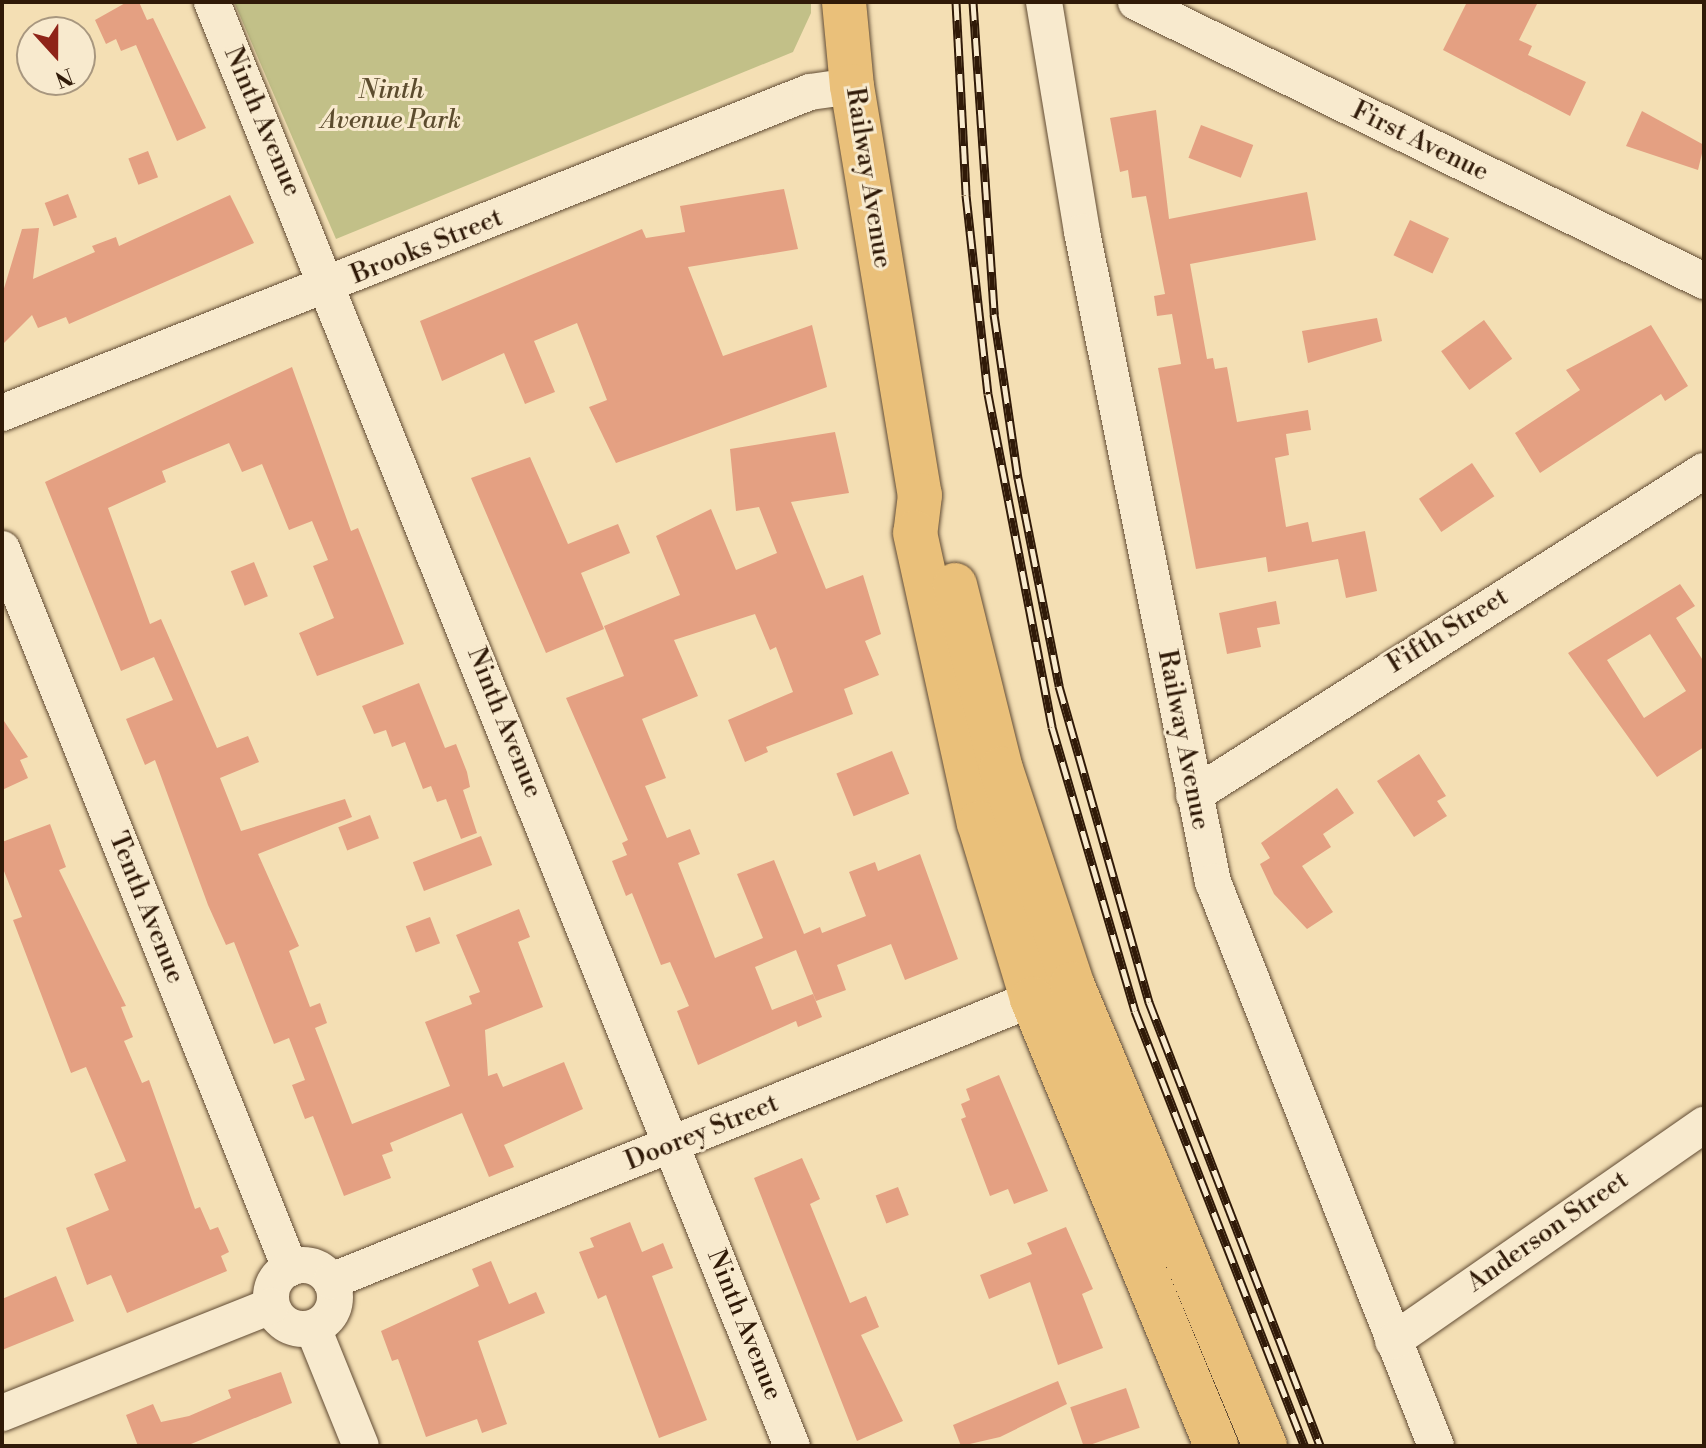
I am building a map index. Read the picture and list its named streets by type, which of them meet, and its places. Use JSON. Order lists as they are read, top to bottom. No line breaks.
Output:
{"streets":{"main road":["Railway Avenue"],"street":["Ninth Avenue","First Avenue","Brooks Street","Fifth Street","Tenth Avenue","Doorey Street","Anderson Street"]},"crossings":[["Ninth Avenue","Brooks Street"],["Ninth Avenue","Doorey Street"],["Railway Avenue","Brooks Street"],["Railway Avenue","Fifth Street"],["Railway Avenue","Doorey Street"],["Railway Avenue","Anderson Street"],["Tenth Avenue","Doorey Street"]],"parks":["Ninth Avenue Park"],"north":"bottom"}
